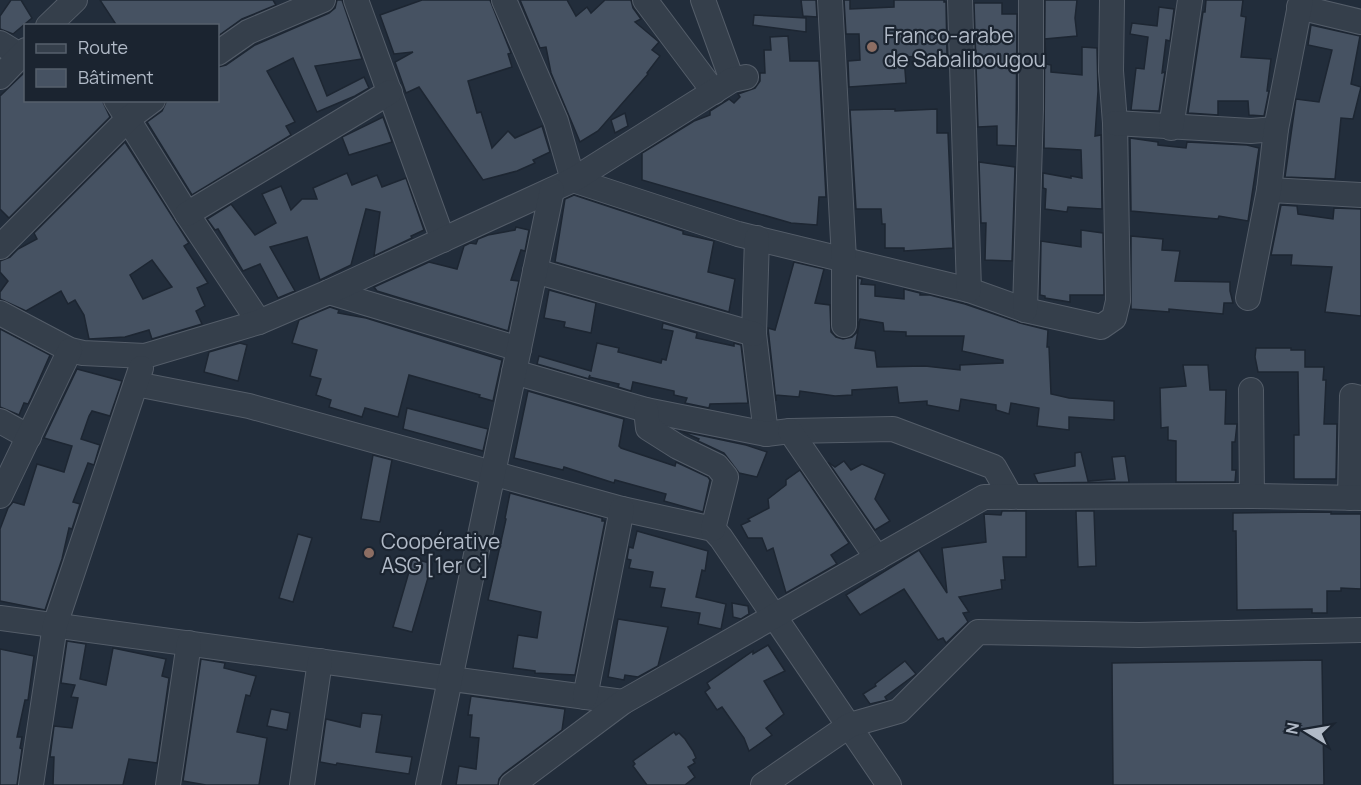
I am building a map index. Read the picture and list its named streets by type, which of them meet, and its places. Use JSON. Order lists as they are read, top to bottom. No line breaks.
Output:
{"places":["Franco-arabe de Sabalibougou","Coopérative ASG [1er C]"],"legend":["Route","Bâtiment"],"north":"left"}
